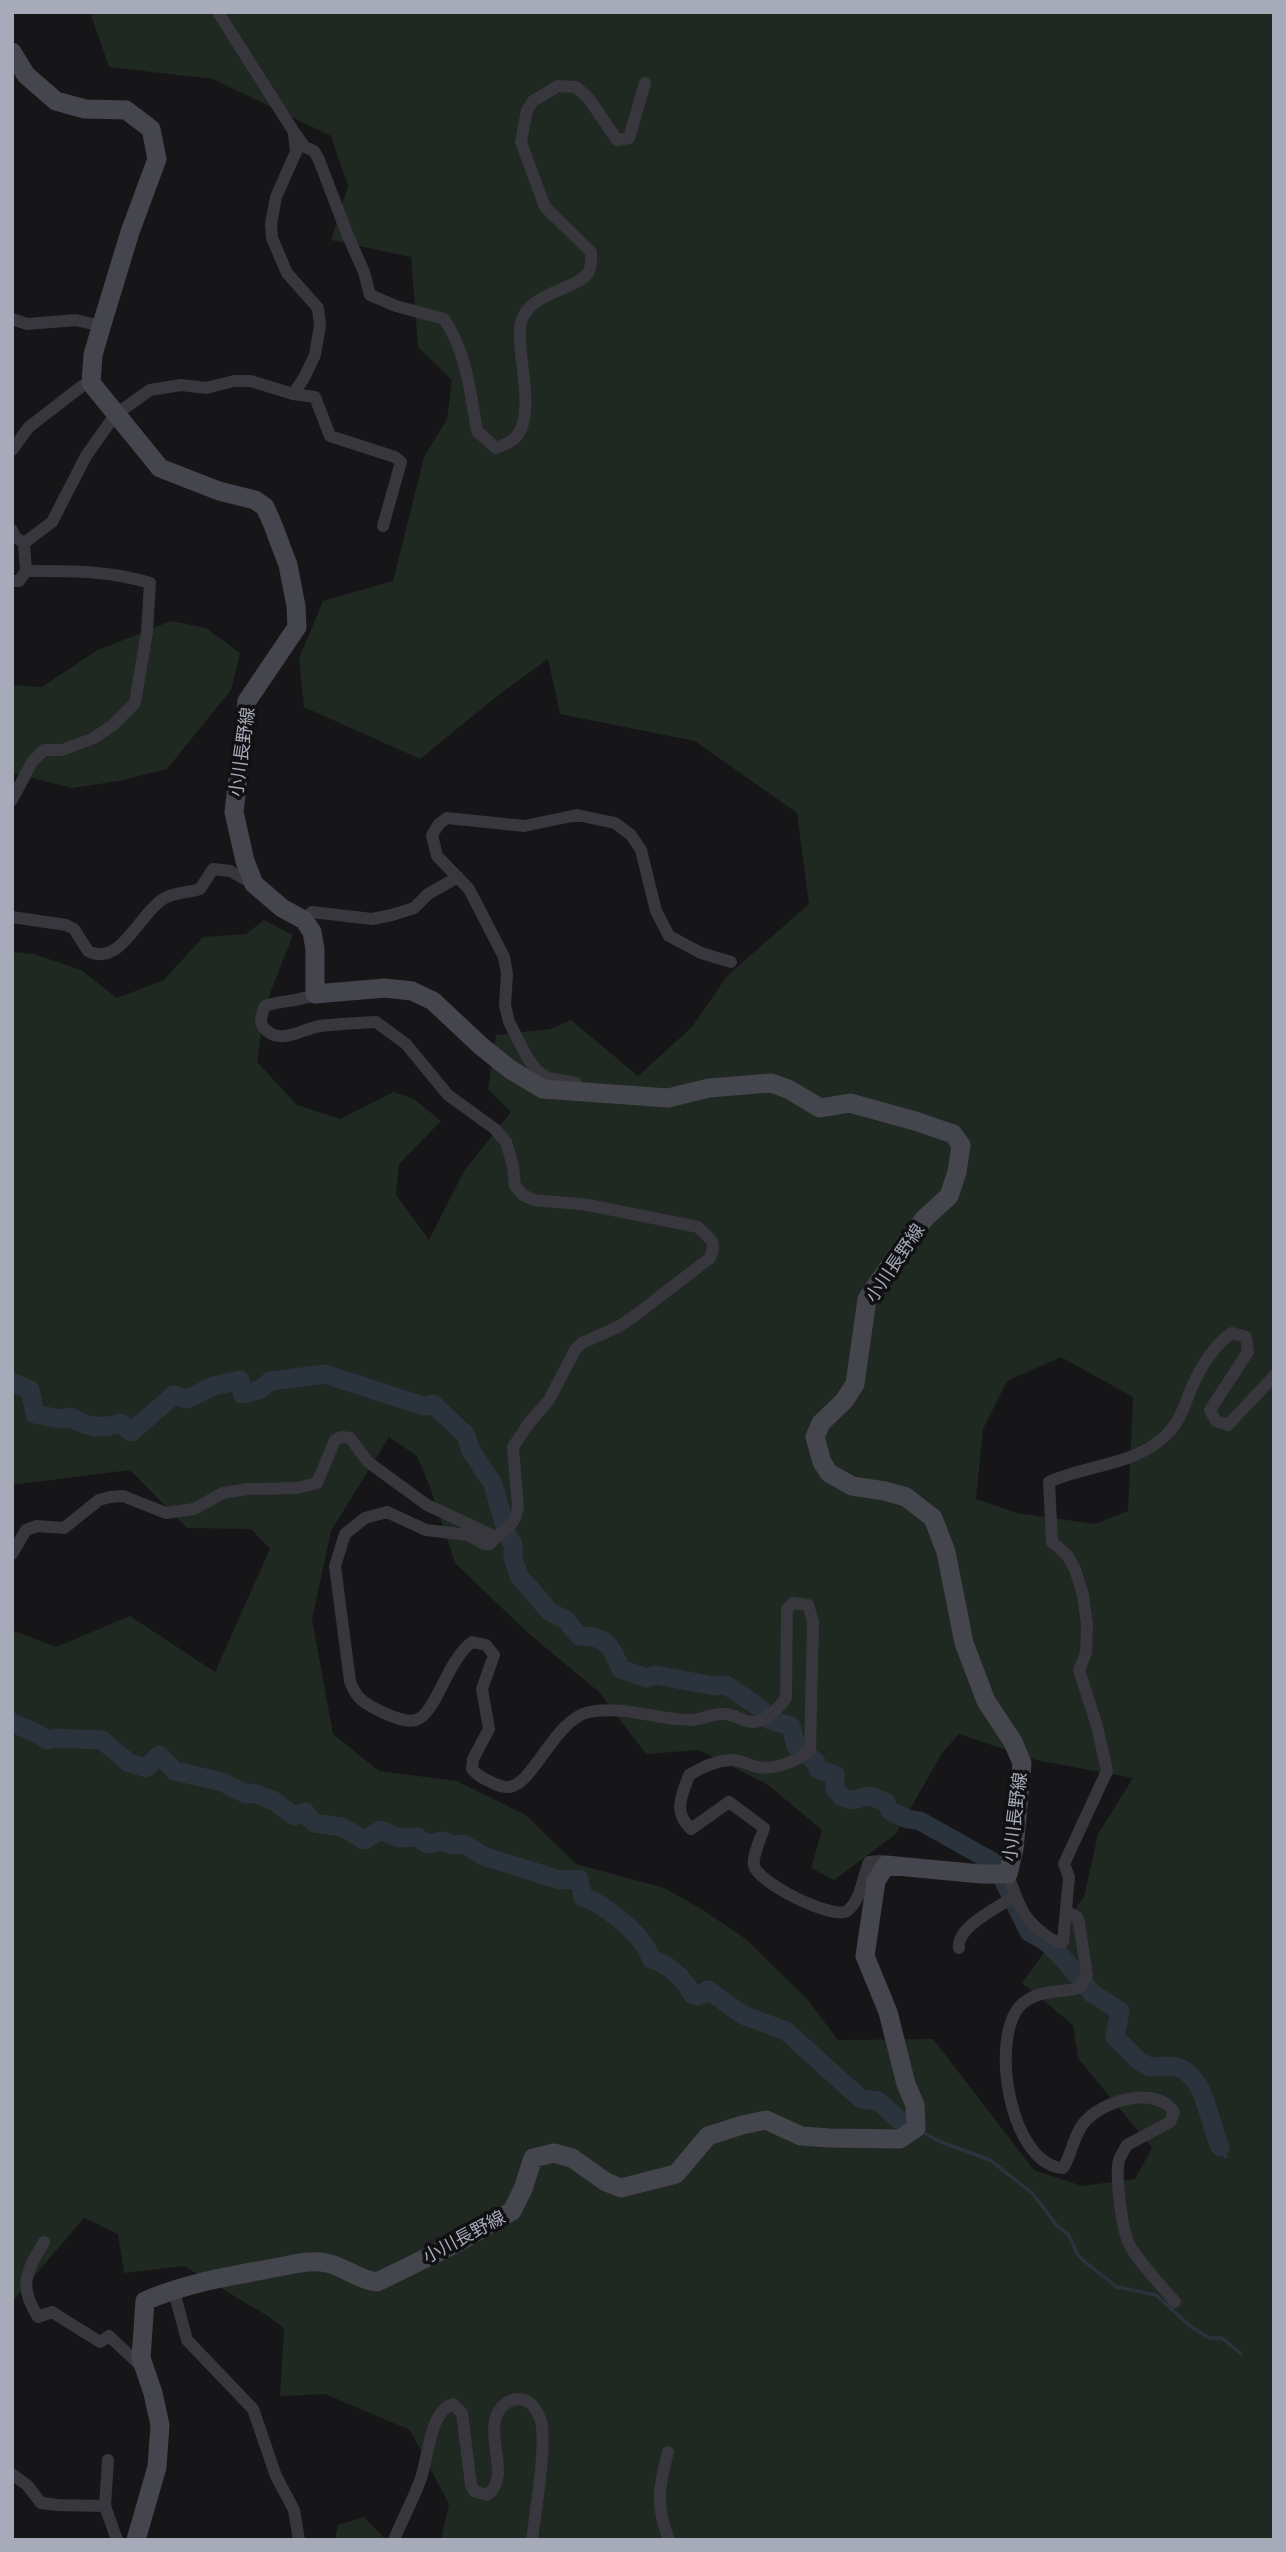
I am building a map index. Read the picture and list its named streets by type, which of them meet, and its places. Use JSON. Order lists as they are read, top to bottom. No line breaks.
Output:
{"streets":{"main road":["小川長野線"]}}
